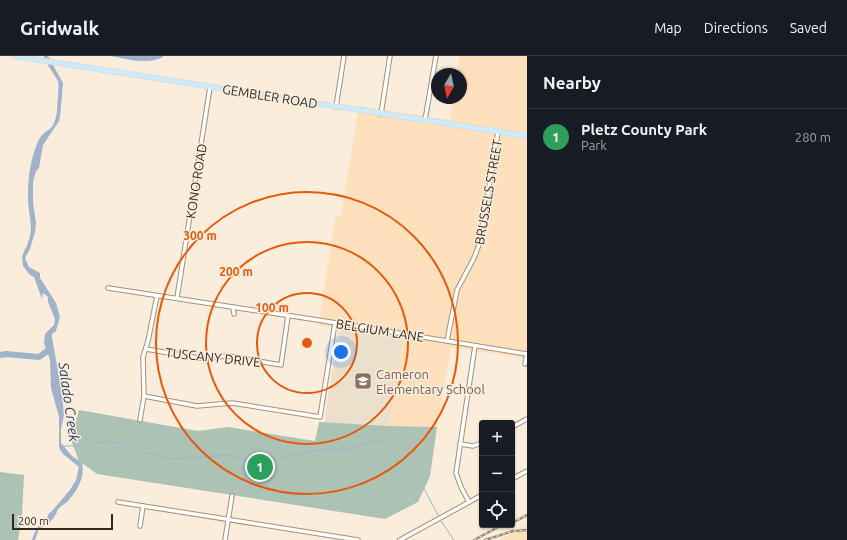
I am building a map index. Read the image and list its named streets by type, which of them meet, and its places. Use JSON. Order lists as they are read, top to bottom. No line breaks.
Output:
{"streets":{"main road":["GEMBLER ROAD"],"street":["KONO ROAD","BRUSSELS STREET","BELGIUM LANE","TUSCANY DRIVE"]},"crossings":[["GEMBLER ROAD","KONO ROAD"],["GEMBLER ROAD","BRUSSELS STREET"],["KONO ROAD","BELGIUM LANE"],["BRUSSELS STREET","BELGIUM LANE"],["BELGIUM LANE","TUSCANY DRIVE"]],"water":["Salado Creek"],"places":{"school or university":["Cameron Elementary School"]},"scale_bar":"200 m","north":"bottom","page":{"header":"Gridwalk","nav":["Map","Directions","Saved"],"heading":"Nearby","list":[{"mark":"1","name":"Pletz County Park","note":"Park","value":"280 m"}],"map_buttons":["+","−"],"pins":"1","scale":"200 m"},"rings":["300 m","200 m","100 m"]}
